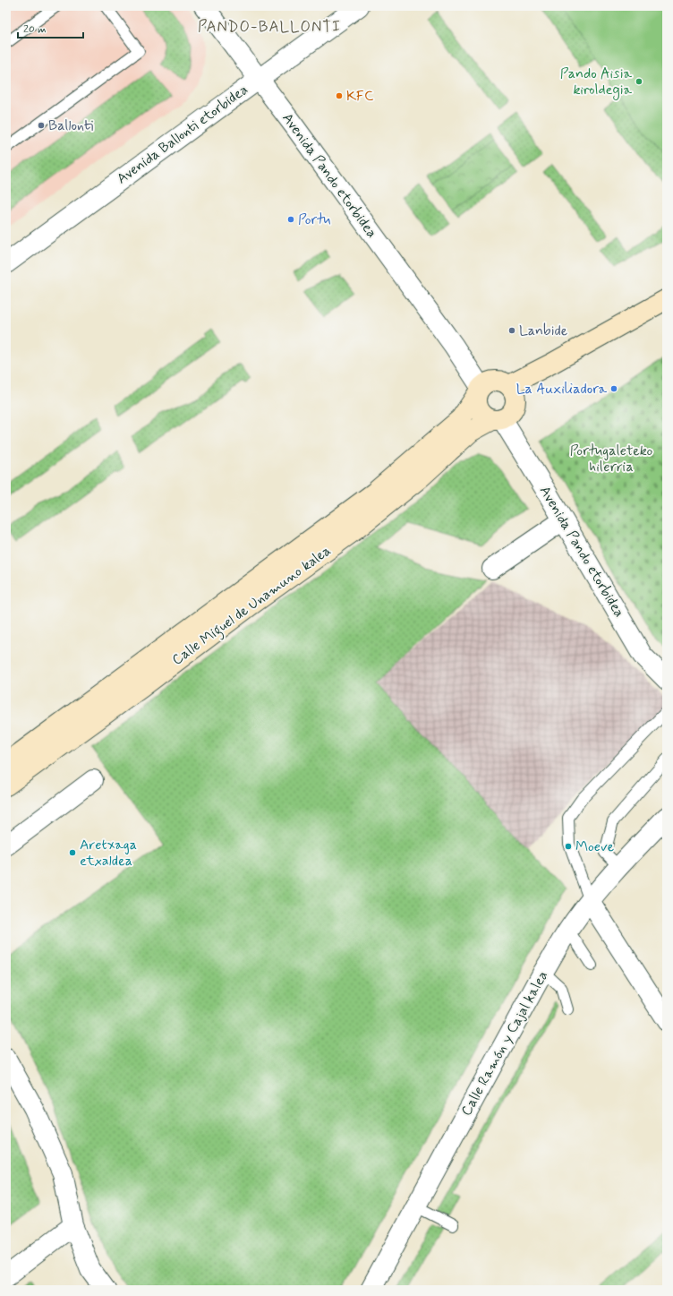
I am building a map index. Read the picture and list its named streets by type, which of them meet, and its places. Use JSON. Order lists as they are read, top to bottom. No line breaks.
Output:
{"streets":{"street":["Avenida Ballonti etorbidea","Avenida Pando etorbidea","Calle Miguel de Unamuno kalea","Calle Ramón y Cajal kalea"]},"crossings":[["Avenida Ballonti etorbidea","Avenida Pando etorbidea"],["Avenida Pando etorbidea","Calle Miguel de Unamuno kalea"]],"districts":["PANDO-BALLONTI"],"parks":["Portugaleteko hilerria"],"places":["Pando Aisia kiroldegia","KFC","Ballonti","Portu","Lanbide","La Auxiliadora","Moeve","Aretxaga etxaldea"],"scale_bar":"20 m"}
